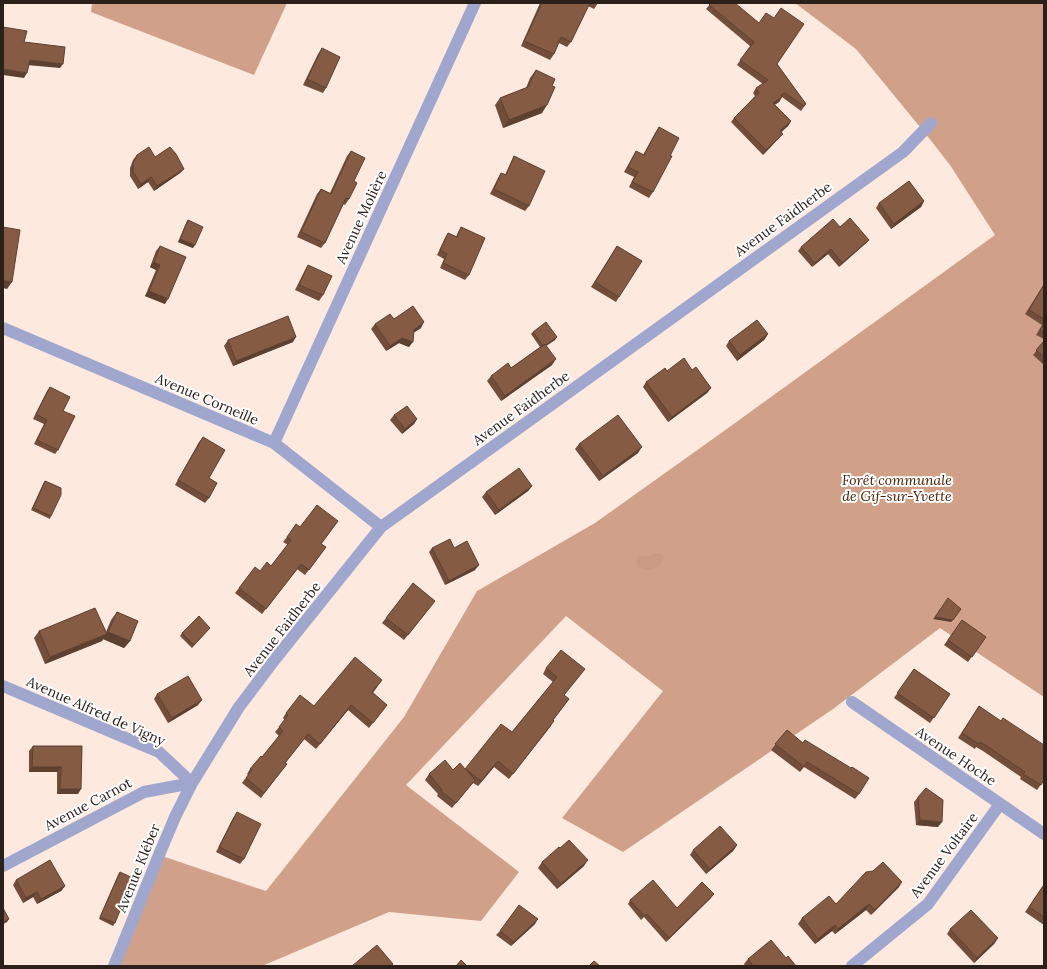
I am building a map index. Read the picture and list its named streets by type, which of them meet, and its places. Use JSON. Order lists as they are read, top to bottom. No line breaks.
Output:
{"streets":{"street":["Avenue Molière","Avenue Faidherbe","Avenue Corneille","Avenue Alfred de Vigny","Avenue Hoche","Avenue Carnot","Avenue Voltaire","Avenue Kléber"]},"crossings":[["Avenue Molière","Avenue Corneille"],["Avenue Faidherbe","Avenue Corneille"],["Avenue Faidherbe","Avenue Alfred de Vigny"],["Avenue Faidherbe","Avenue Carnot"],["Avenue Faidherbe","Avenue Kléber"],["Avenue Alfred de Vigny","Avenue Carnot"],["Avenue Alfred de Vigny","Avenue Kléber"],["Avenue Hoche","Avenue Voltaire"],["Avenue Carnot","Avenue Kléber"]],"parks":["Forêt communale de Gif-sur-Yvette"]}
